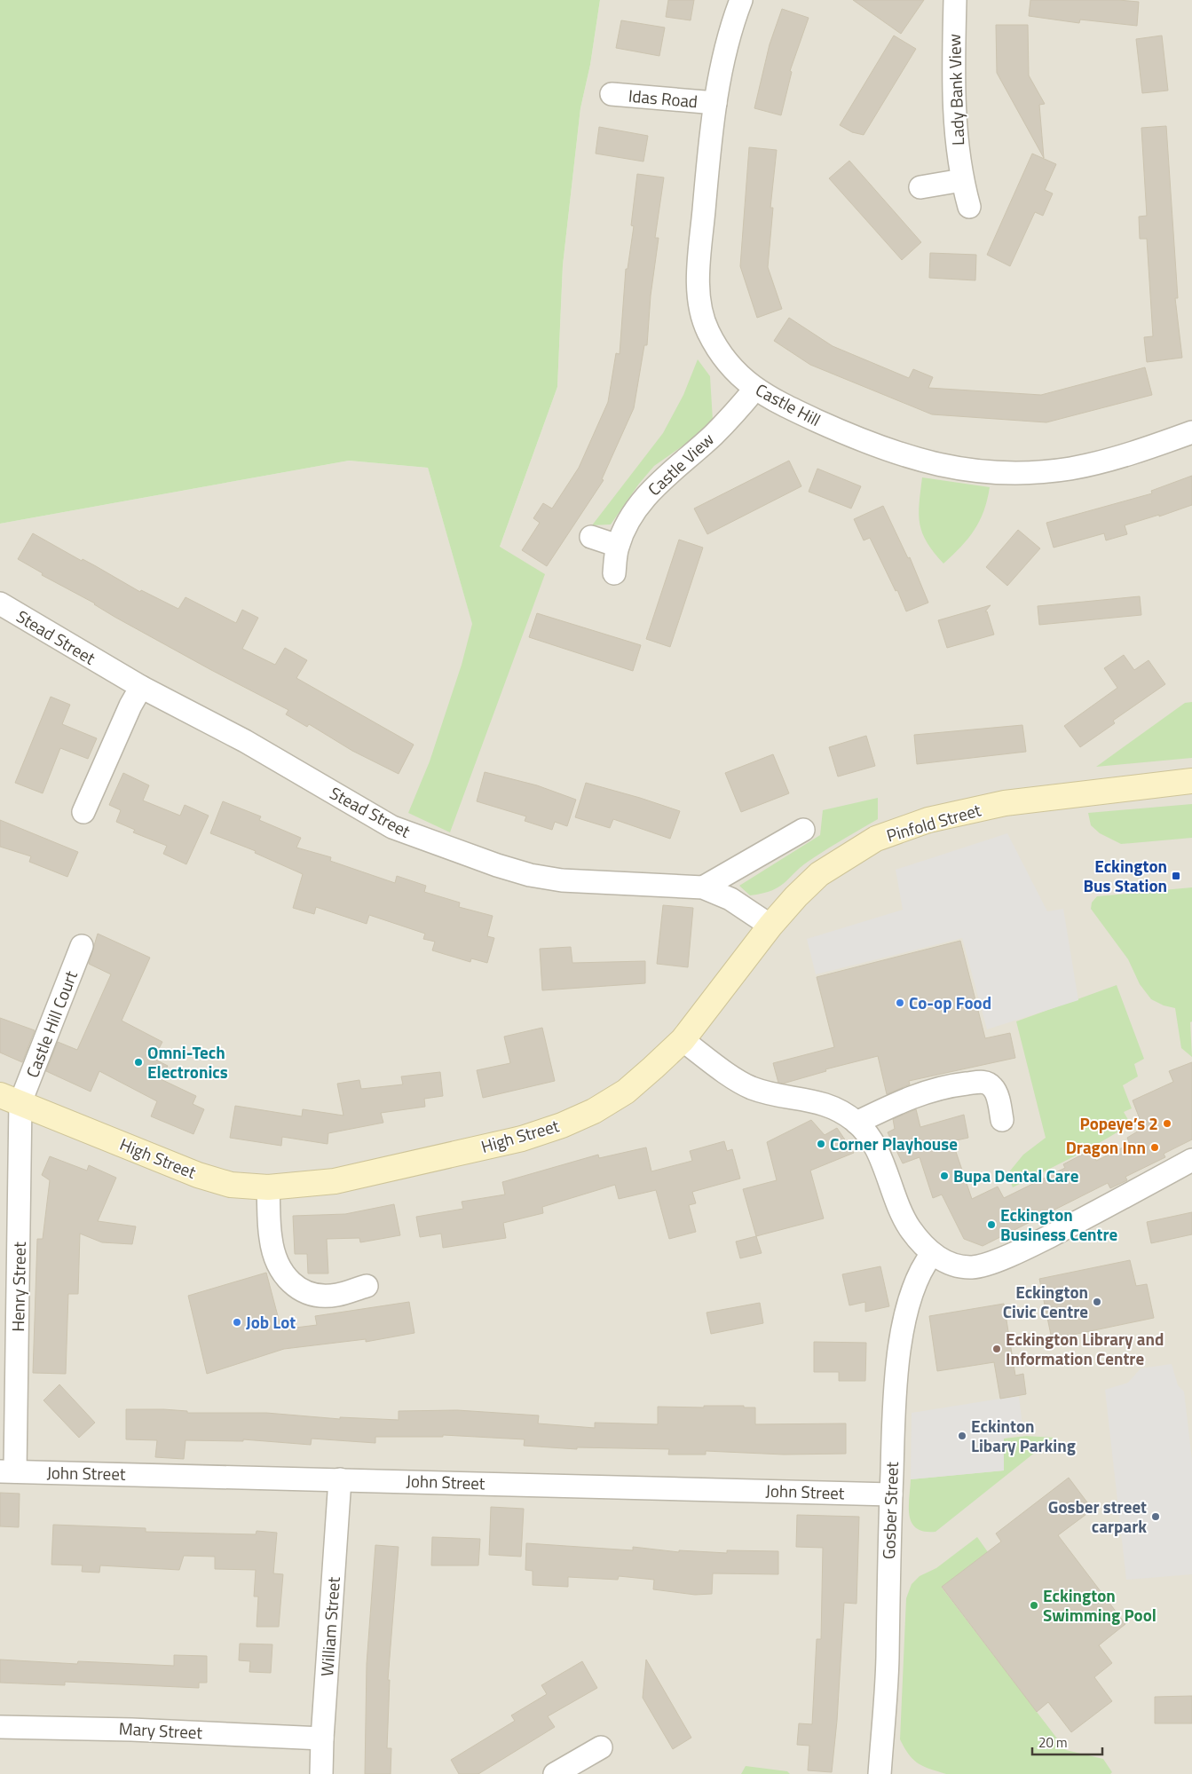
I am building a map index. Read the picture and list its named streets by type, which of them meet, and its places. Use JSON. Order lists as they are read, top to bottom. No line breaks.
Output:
{"streets":{"main road":["Pinfold Street","High Street"],"street":["Lady Bank View","Idas Road","Castle Hill","Castle View","Stead Street","Castle Hill Court","Henry Street","John Street","Gosber Street","William Street","Mary Street"]},"crossings":[["Idas Road","Castle Hill"],["Castle Hill","Castle View"],["Stead Street","Pinfold Street"],["Pinfold Street","High Street"],["Castle Hill Court","High Street"],["Castle Hill Court","Henry Street"],["High Street","Henry Street"],["Henry Street","John Street"],["John Street","Gosber Street"],["John Street","William Street"],["William Street","Mary Street"]],"places":{"transit":["Eckington Bus Station"],"other":["Co-op Food","Omni-Tech Electronics","Popeye’s 2","Corner Playhouse","Dragon Inn","Bupa Dental Care","Eckington Business Centre","Eckington Civic Centre","Job Lot","Eckington Library and Information Centre","Eckinton Libary Parking","Gosber street carpark","Eckington Swimming Pool"]},"scale_bar":"20 m"}
